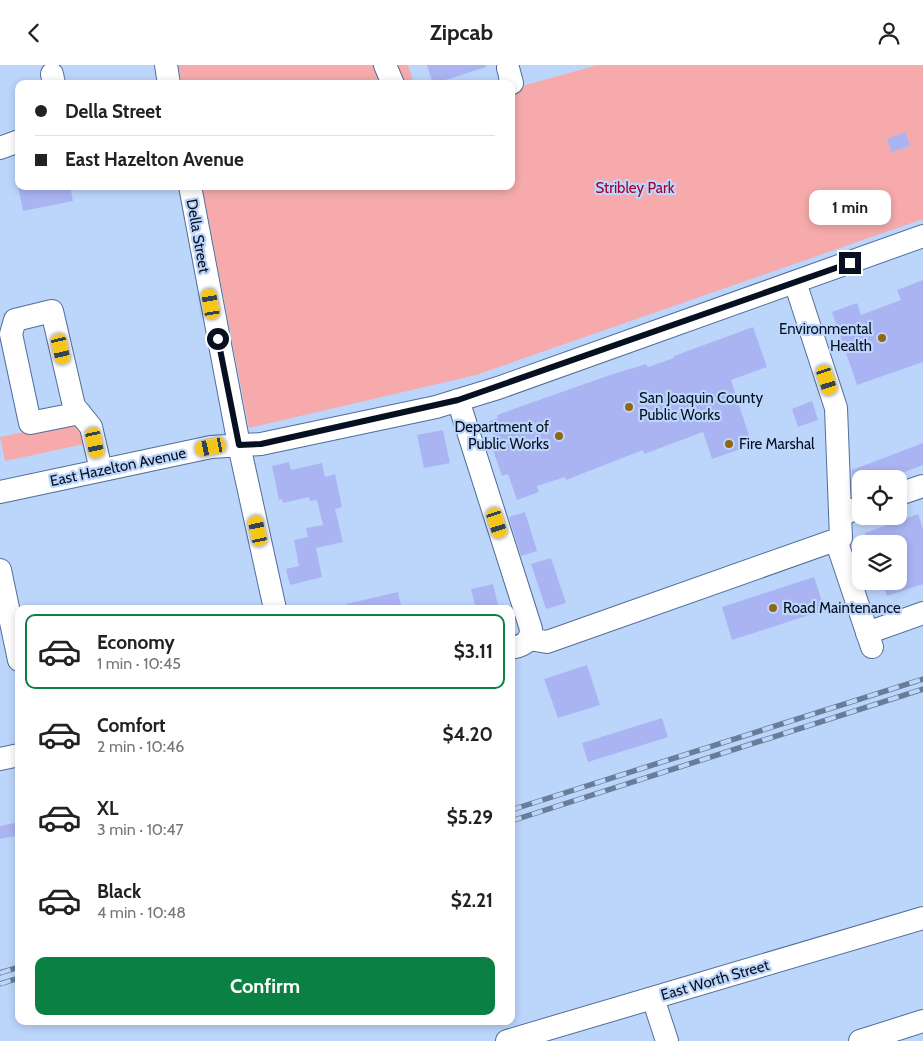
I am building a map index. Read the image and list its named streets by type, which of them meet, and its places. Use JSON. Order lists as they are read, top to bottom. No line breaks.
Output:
{"streets":{"street":["Della Street","East Hazelton Avenue","East Worth Street"]},"crossings":[["Della Street","East Hazelton Avenue"]],"parks":["Stribley Park"],"places":["Environmental Health","San Joaquin County Public Works","Department of Public Works","Fire Marshal","Road Maintenance"],"page":{"header":"Zipcab","banner":["Della Street","East Hazelton Avenue"],"bubble":"1 min","list":[{"name":"Economy","note":"1 min · 10:45","value":"$3.11"},{"name":"Comfort","note":"2 min · 10:46","value":"$4.20"},{"name":"XL","note":"3 min · 10:47","value":"$5.29"},{"name":"Black","note":"4 min · 10:48","value":"$2.21"}],"buttons":"Confirm"}}
